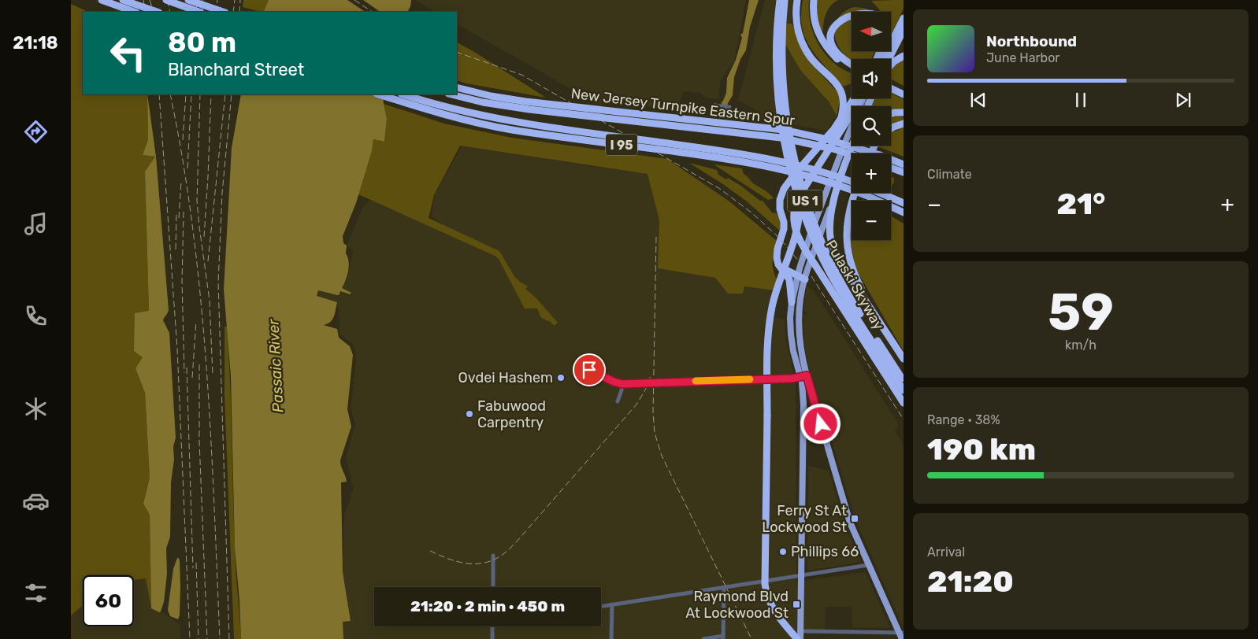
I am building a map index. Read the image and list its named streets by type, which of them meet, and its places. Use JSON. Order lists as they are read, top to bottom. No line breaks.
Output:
{"streets":{"highway":["New Jersey Turnpike Eastern Spur","I 95","US 1","Pulaski Skyway"]},"water":["Passaic River"],"places":{"other":["Ovdei Hashem","Fabuwood Carpentry","Phillips 66"],"transit":["Ferry St At Lockwood St","Raymond Blvd At Lockwood St"]},"north":"left","page":{"tabs":"21:18","map_buttons":["+","−"],"turn":["80 m","Blanchard Street"],"song":["Northbound","June Harbor"],"tile":["Climate",["59","km/h"],["Range · 38%","190 km"],["Arrival","21:20"]],"heat":["−","21°","+"],"limit":"60","trip":"21:20 · 2 min · 450 m"}}
